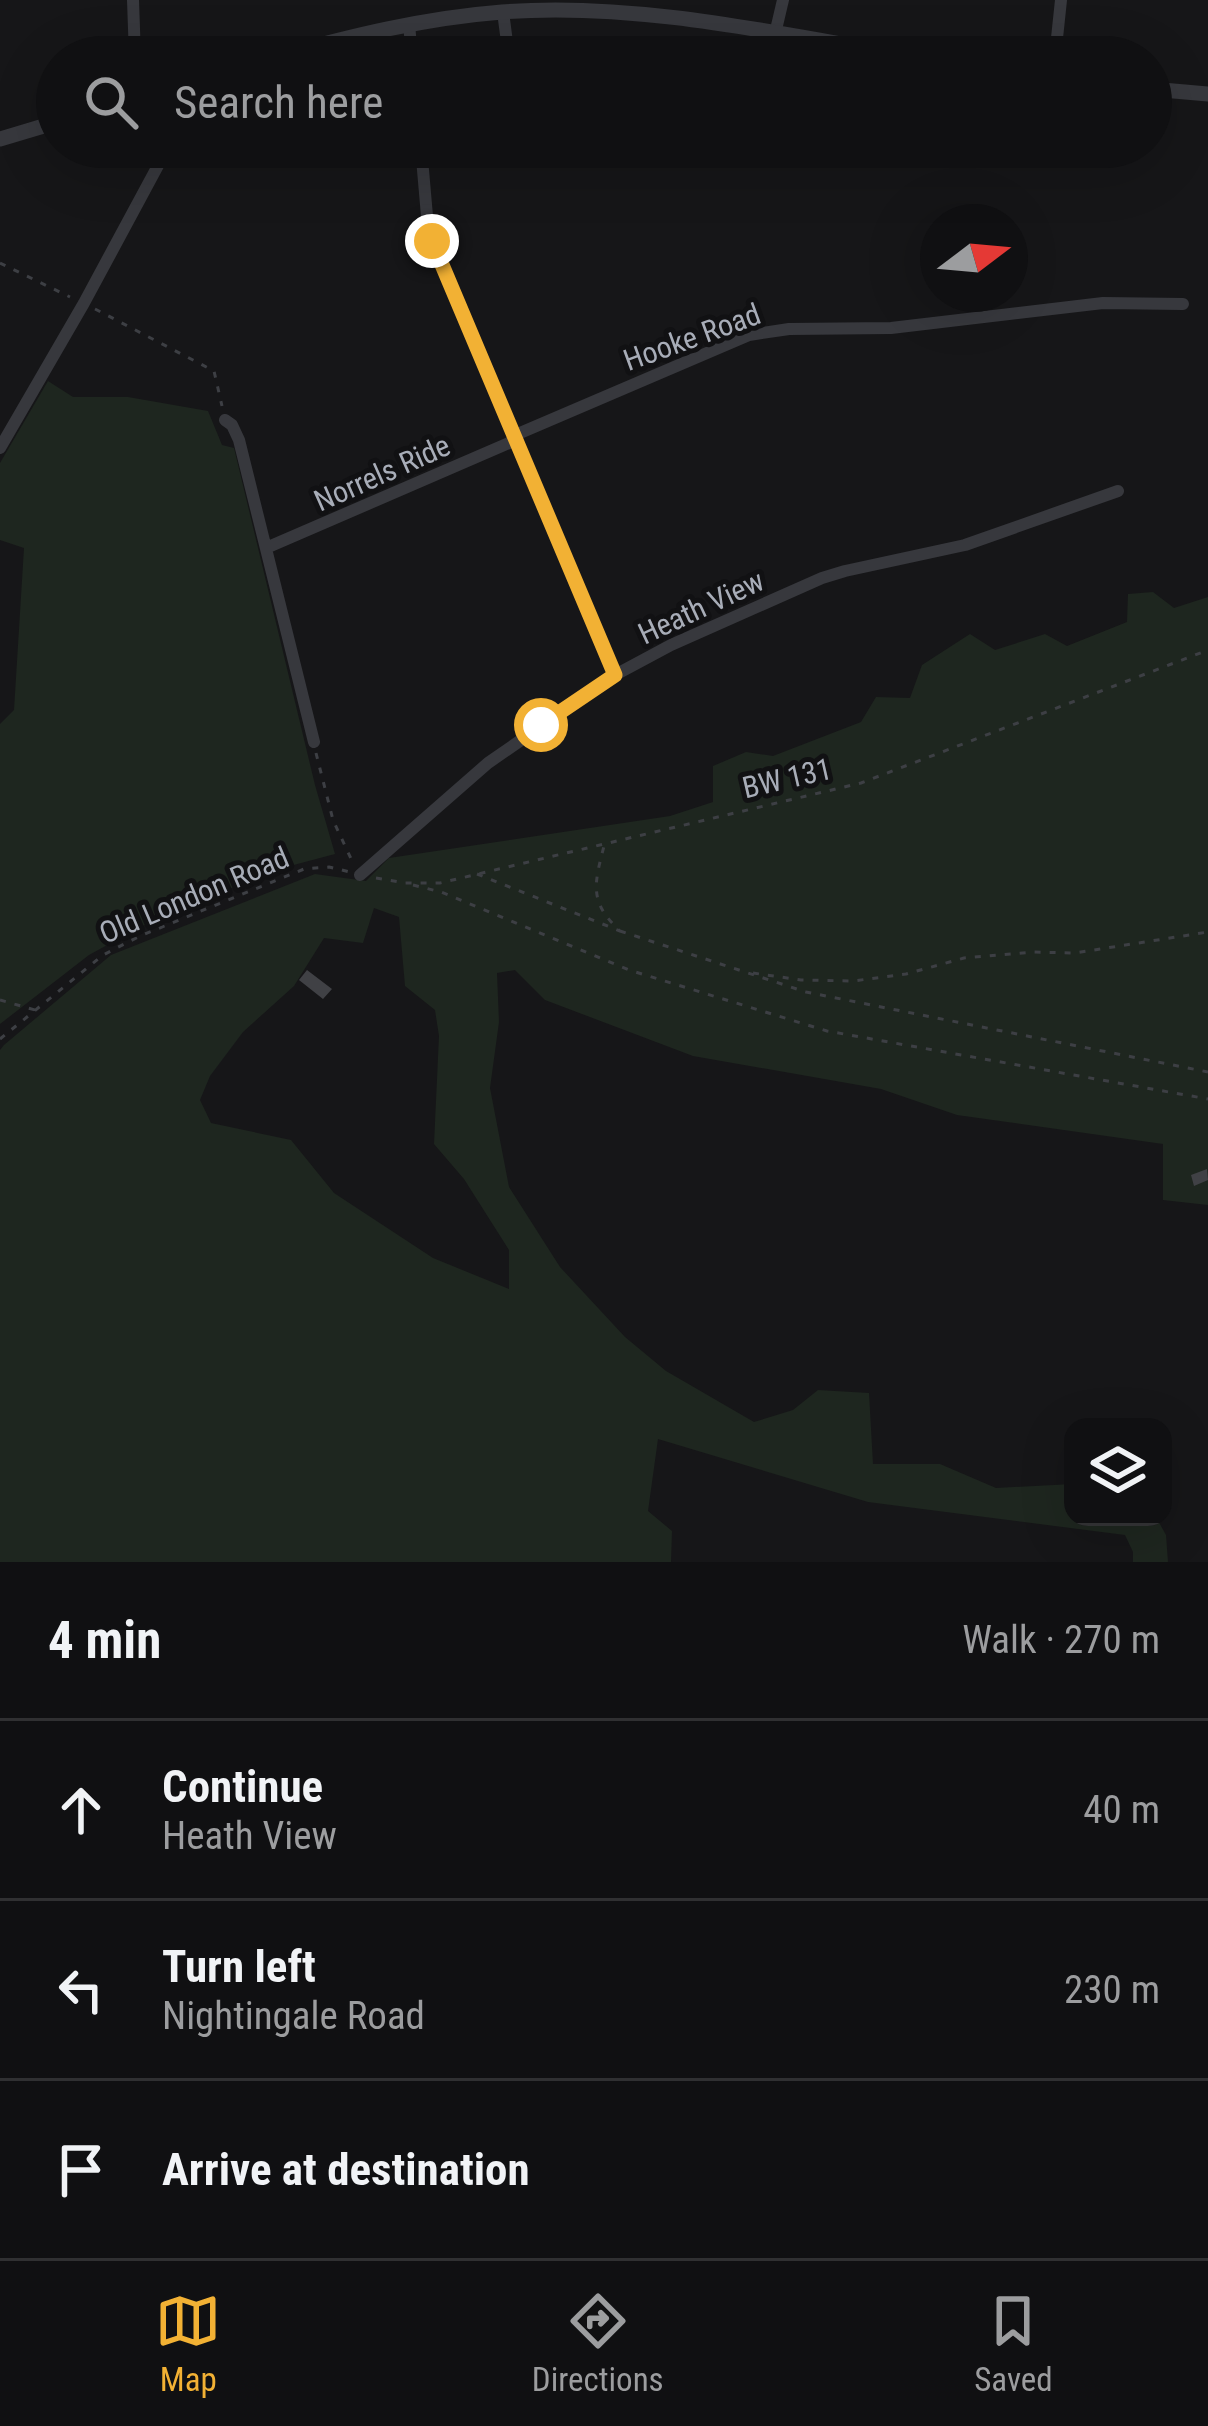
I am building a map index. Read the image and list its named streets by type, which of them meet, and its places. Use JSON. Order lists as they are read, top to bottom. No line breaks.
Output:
{"streets":{"street":["Hooke Road","Norrels Ride","Heath View"],"path":["BW 131","Old London Road"]},"crossings":[["Hooke Road","Norrels Ride"],["Heath View","BW 131"],["Heath View","Old London Road"],["BW 131","Old London Road"]],"north":"right","page":{"search":"Search here","heading":["4 min","Walk · 270 m"],"list":[["Continue","Heath View","40 m"],["Turn left","Nightingale Road","230 m"],"Arrive at destination"],"nav":["Map","Directions","Saved"]}}
